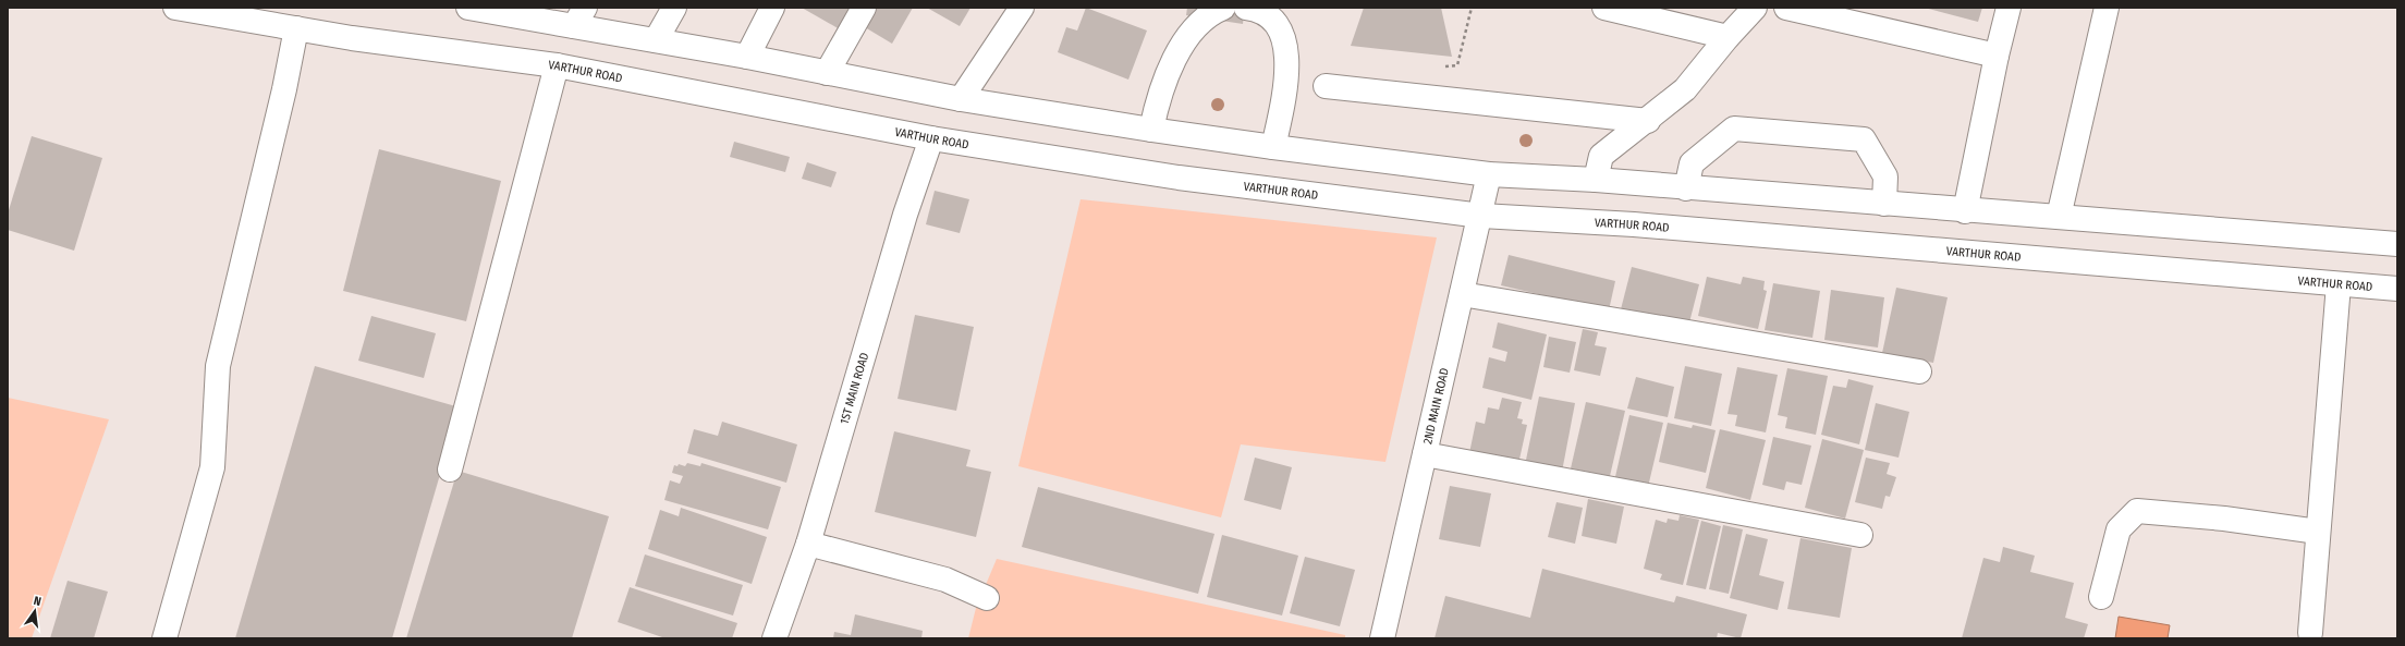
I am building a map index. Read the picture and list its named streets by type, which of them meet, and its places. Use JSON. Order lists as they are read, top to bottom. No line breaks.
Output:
{"streets":{"main road":["VARTHUR ROAD","1ST MAIN ROAD","2ND MAIN ROAD"]},"crossings":[["VARTHUR ROAD","1ST MAIN ROAD"],["VARTHUR ROAD","2ND MAIN ROAD"]],"north":"top"}
